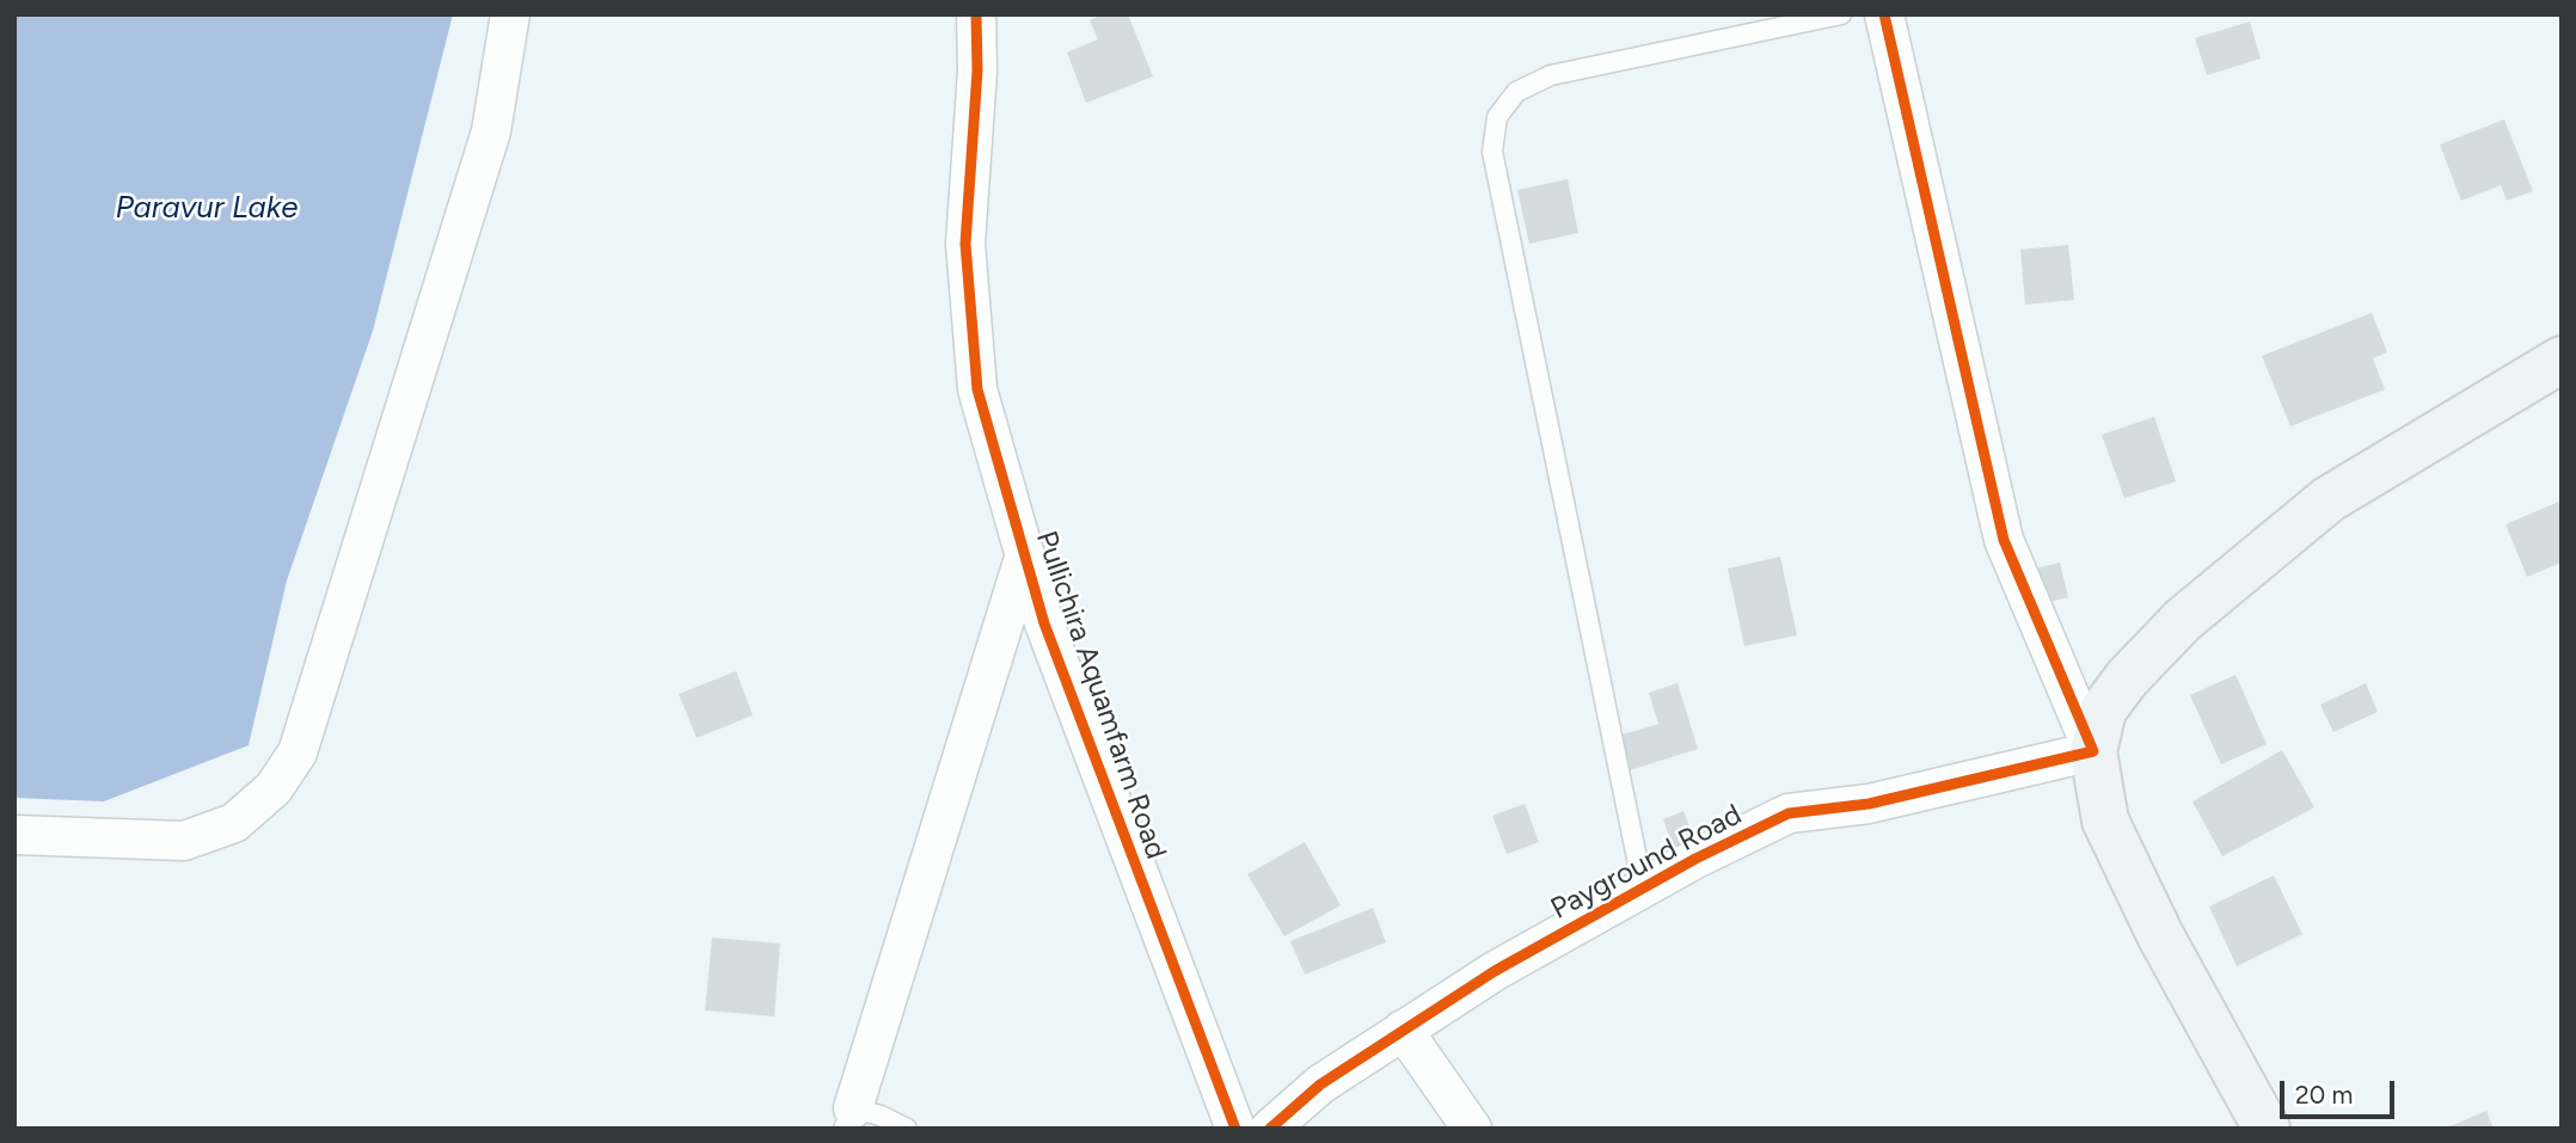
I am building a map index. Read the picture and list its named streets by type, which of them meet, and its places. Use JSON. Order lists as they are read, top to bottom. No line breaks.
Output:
{"streets":{"street":["Pullichira Aquamfarm Road","Payground Road"]},"water":["Paravur Lake"],"scale_bar":"20 m"}
